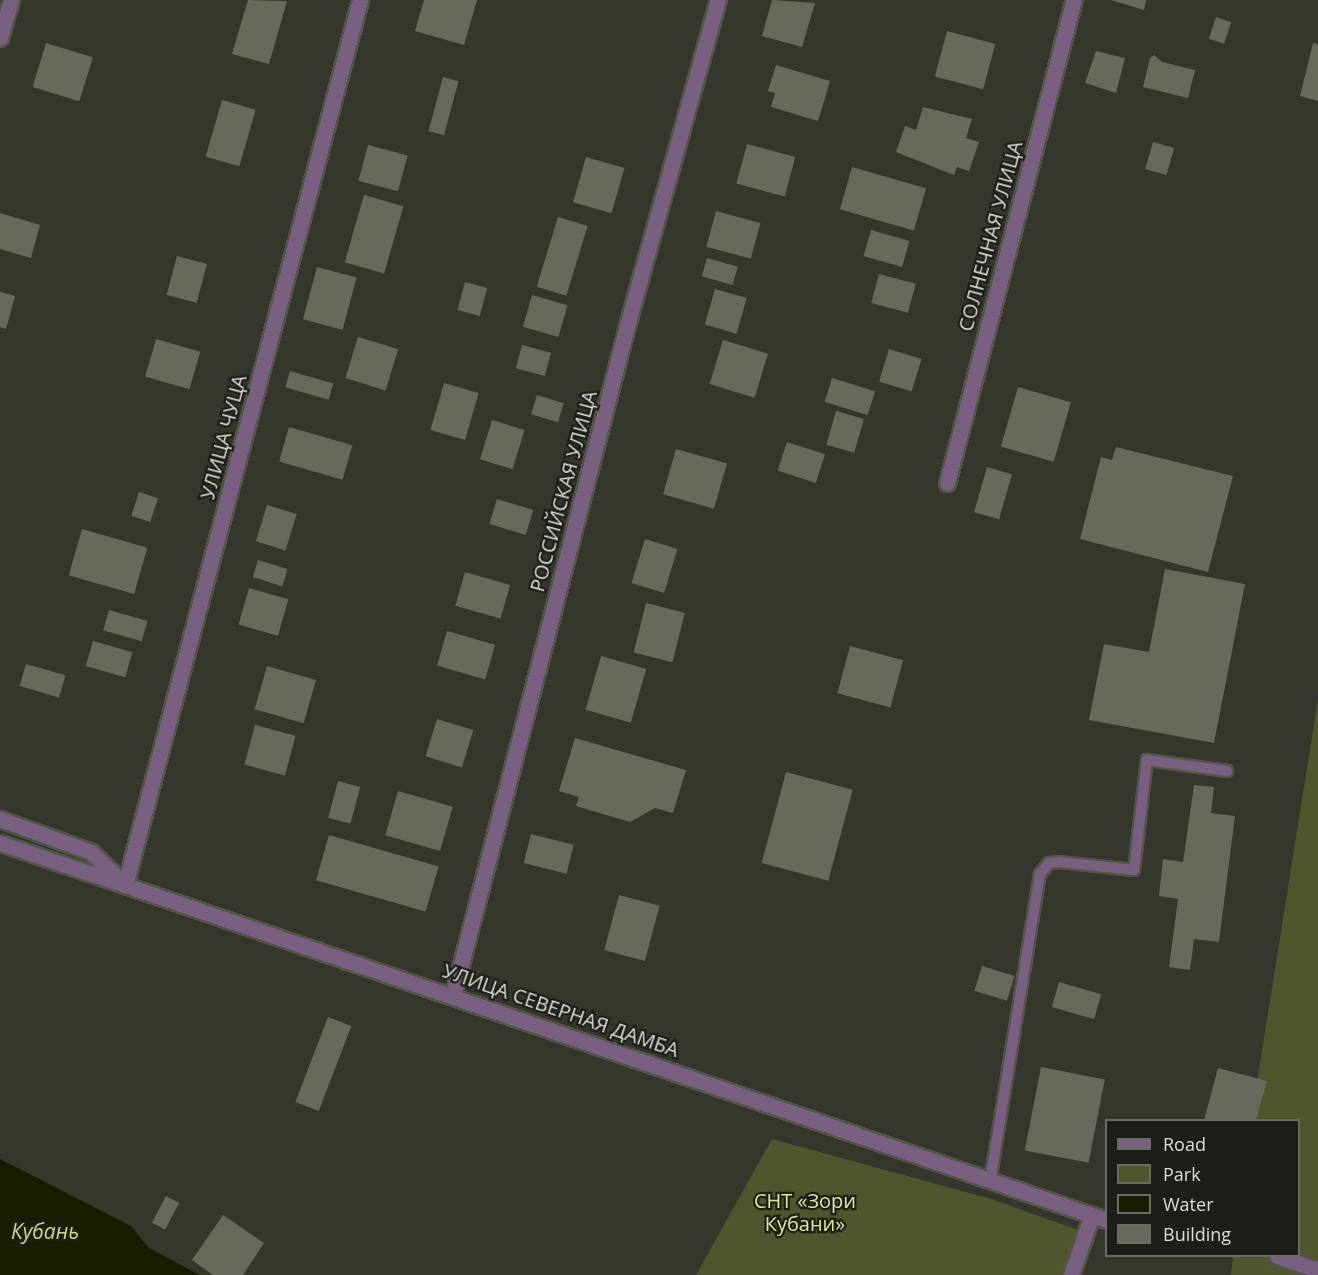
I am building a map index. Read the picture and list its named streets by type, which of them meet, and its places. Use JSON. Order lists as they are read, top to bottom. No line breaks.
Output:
{"streets":{"street":["СОЛНЕЧНАЯ УЛИЦА","УЛИЦА ЧУЦА","РОССИЙСКАЯ УЛИЦА","УЛИЦА СЕВЕРНАЯ ДАМБА"]},"crossings":[["УЛИЦА ЧУЦА","УЛИЦА СЕВЕРНАЯ ДАМБА"],["РОССИЙСКАЯ УЛИЦА","УЛИЦА СЕВЕРНАЯ ДАМБА"]],"water":["Кубань"],"parks":["СНТ «Зори Кубани»"],"legend":["Road","Park","Water","Building"]}
